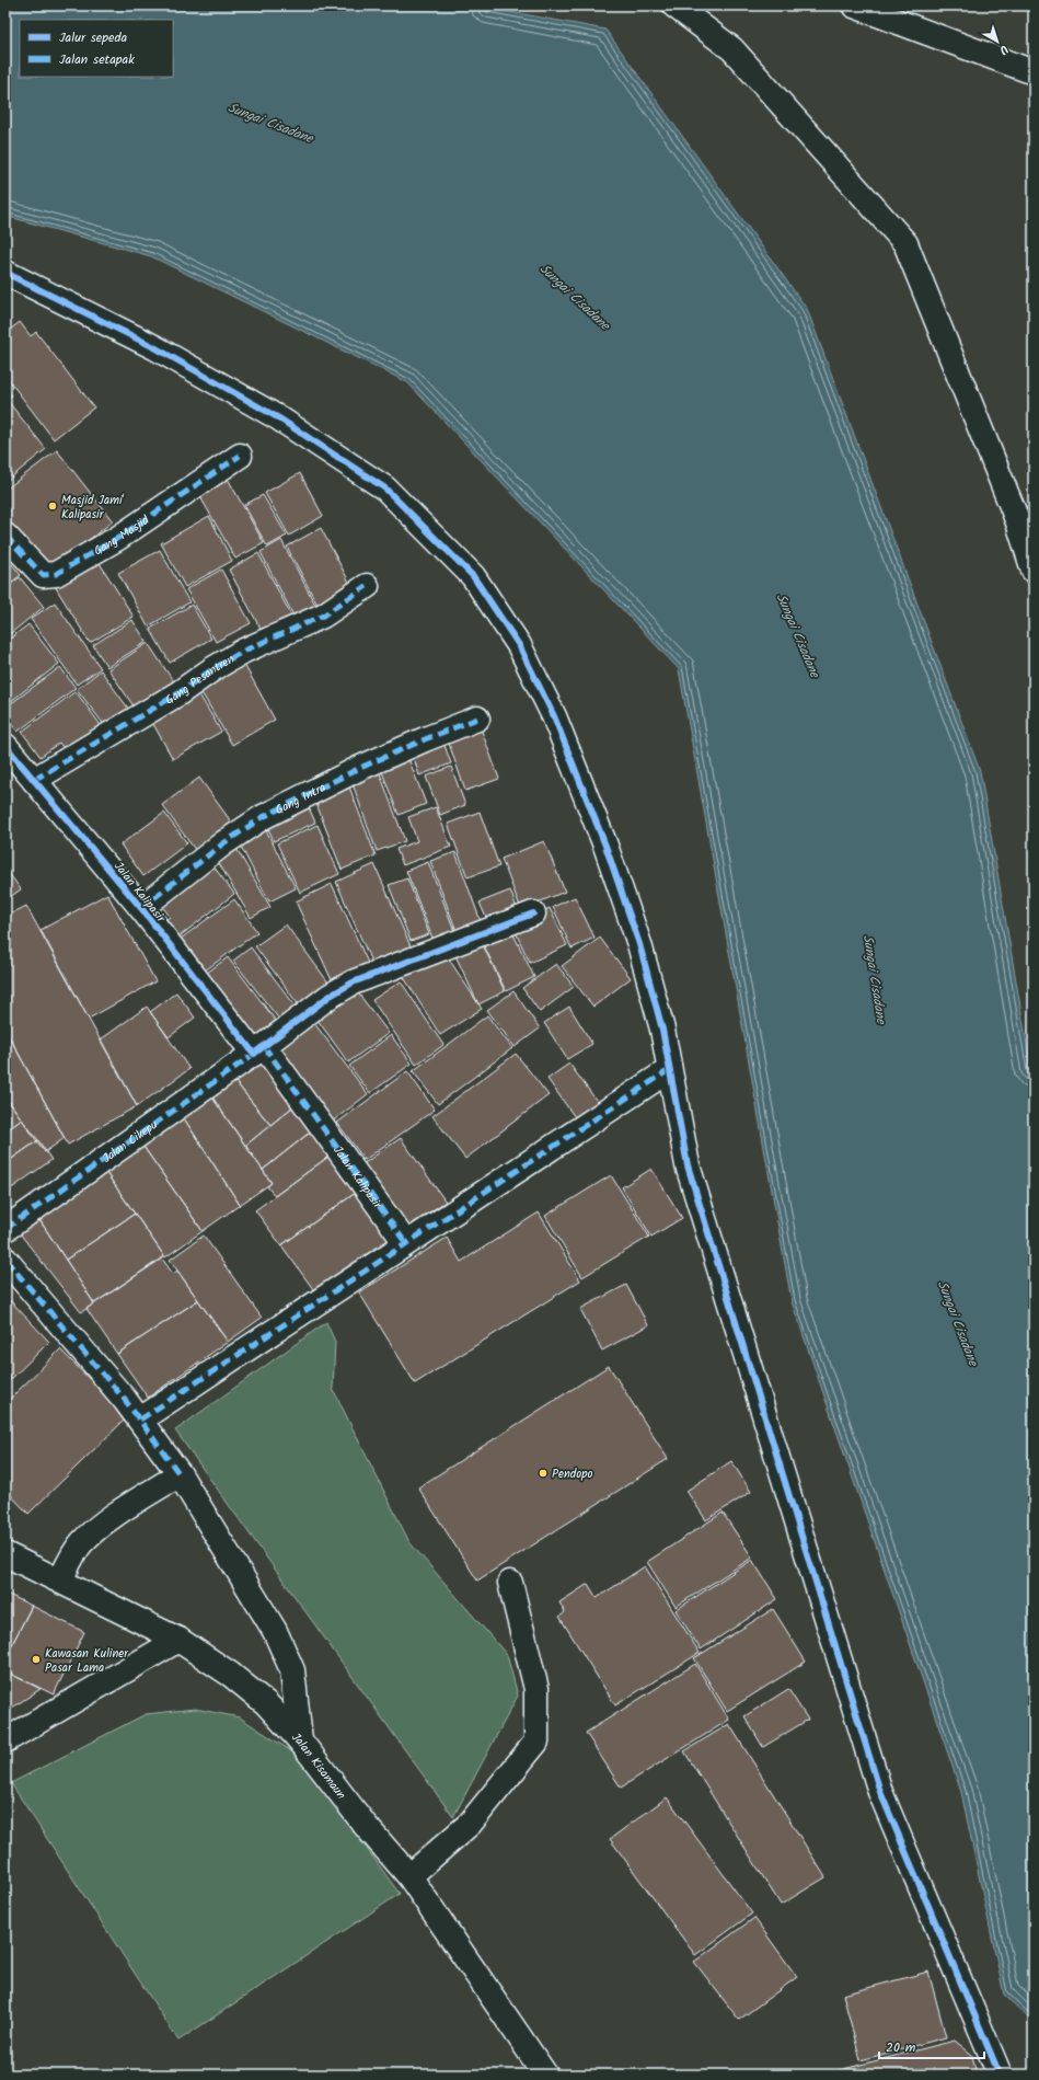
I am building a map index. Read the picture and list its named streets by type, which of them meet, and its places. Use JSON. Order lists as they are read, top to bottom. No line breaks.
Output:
{"streets":{"street":["Gang Masjid","Gang Pesantren","Gang Intra","Jalan Kalipasir","Jalan Cikepu","Jalan Kisamaun"]},"crossings":[["Gang Pesantren","Jalan Kalipasir"],["Gang Intra","Jalan Kalipasir"],["Jalan Kalipasir","Jalan Cikepu"]],"water":["Sungai Cisadane"],"places":["Masjid Jami' Kalipasir","Pendopo","Kawasan Kuliner Pasar Lama"],"legend":["Jalur sepeda","Jalan setapak"],"scale_bar":"20 m","north":"bottom right"}
